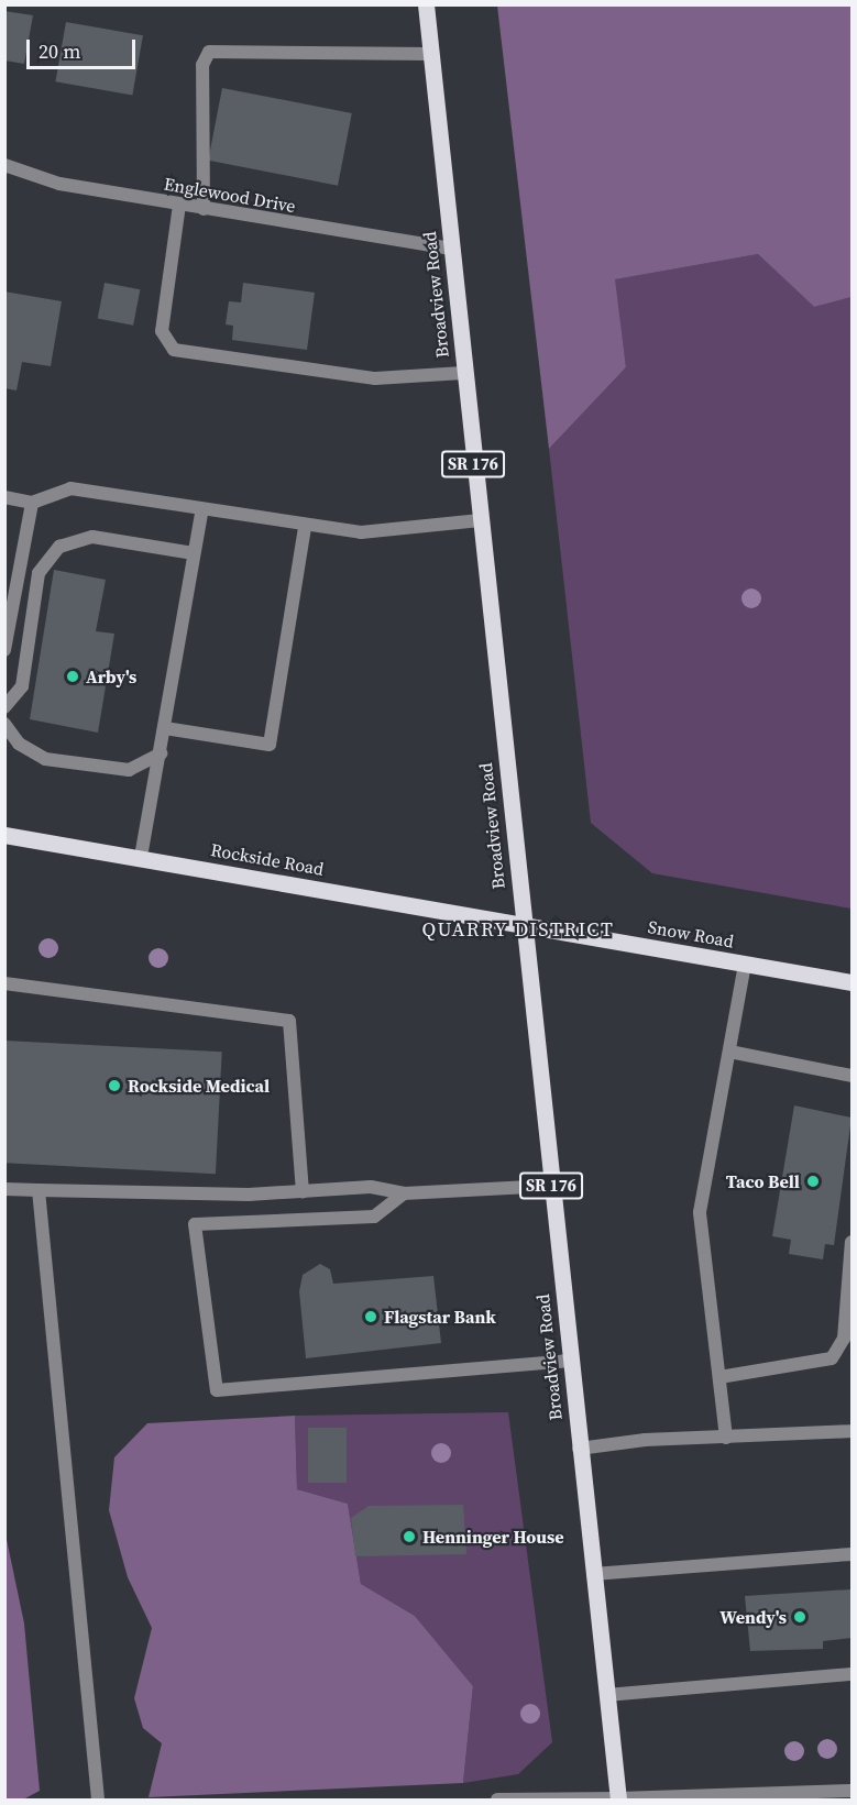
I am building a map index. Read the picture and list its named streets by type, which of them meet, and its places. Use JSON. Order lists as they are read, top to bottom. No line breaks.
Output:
{"streets":{"main road":["Broadview Road","SR 176","Rockside Road","Snow Road"],"street":["Englewood Drive"]},"crossings":[["Englewood Drive","Broadview Road"],["Broadview Road","Rockside Road"],["Broadview Road","Snow Road"],["Rockside Road","Snow Road"]],"districts":["QUARRY DISTRICT"],"places":["Arby's","Rockside Medical","Taco Bell","Flagstar Bank","Henninger House","Wendy's"],"scale_bar":"20 m"}
